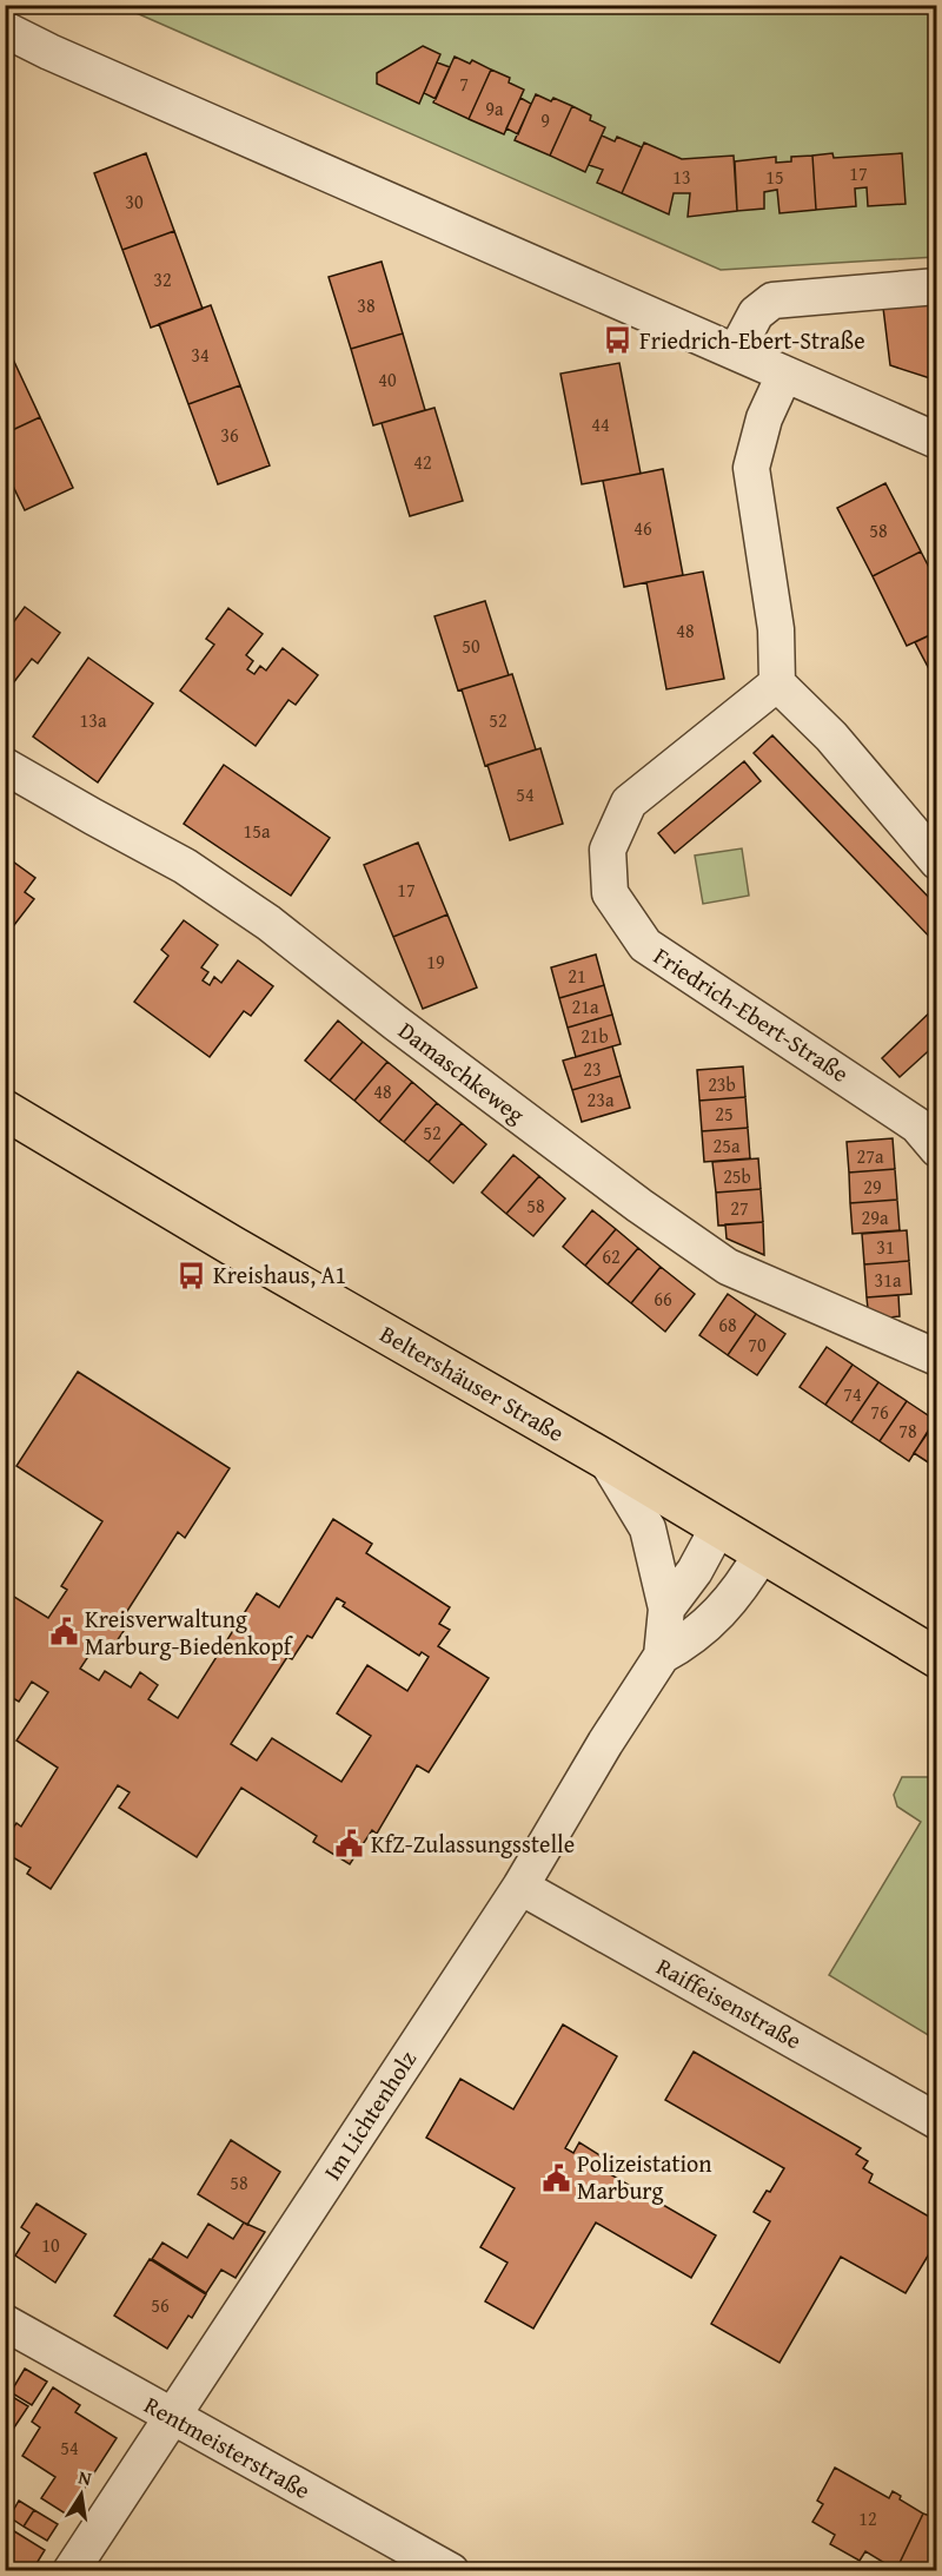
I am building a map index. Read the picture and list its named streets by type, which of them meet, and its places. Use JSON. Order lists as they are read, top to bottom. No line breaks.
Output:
{"streets":{"main road":["Beltershäuser Straße"],"street":["Friedrich-Ebert-Straße","Damaschkeweg","Raiffeisenstraße","Im Lichtenholz","Rentmeisterstraße"]},"crossings":[["Beltershäuser Straße","Im Lichtenholz"],["Raiffeisenstraße","Im Lichtenholz"],["Im Lichtenholz","Rentmeisterstraße"]],"places":{"bus stop":["Friedrich-Ebert-Straße","Kreishaus, A1"],"public building":["Kreisverwaltung Marburg-Biedenkopf","KfZ-Zulassungsstelle","Polizeistation Marburg"]},"house_numbers":["7","9a","9","17","13","15","30","32","38","34","40","44","36","42","46","58","48","50","13a","52","54","15a","17","19","21","21a","21b","23","23b","48","23a","25","52","25a","27a","25b","29","58","27","29a","31","62","31a","66","68","70","74","76","78","58","10","56","54","12"],"north":"top"}
